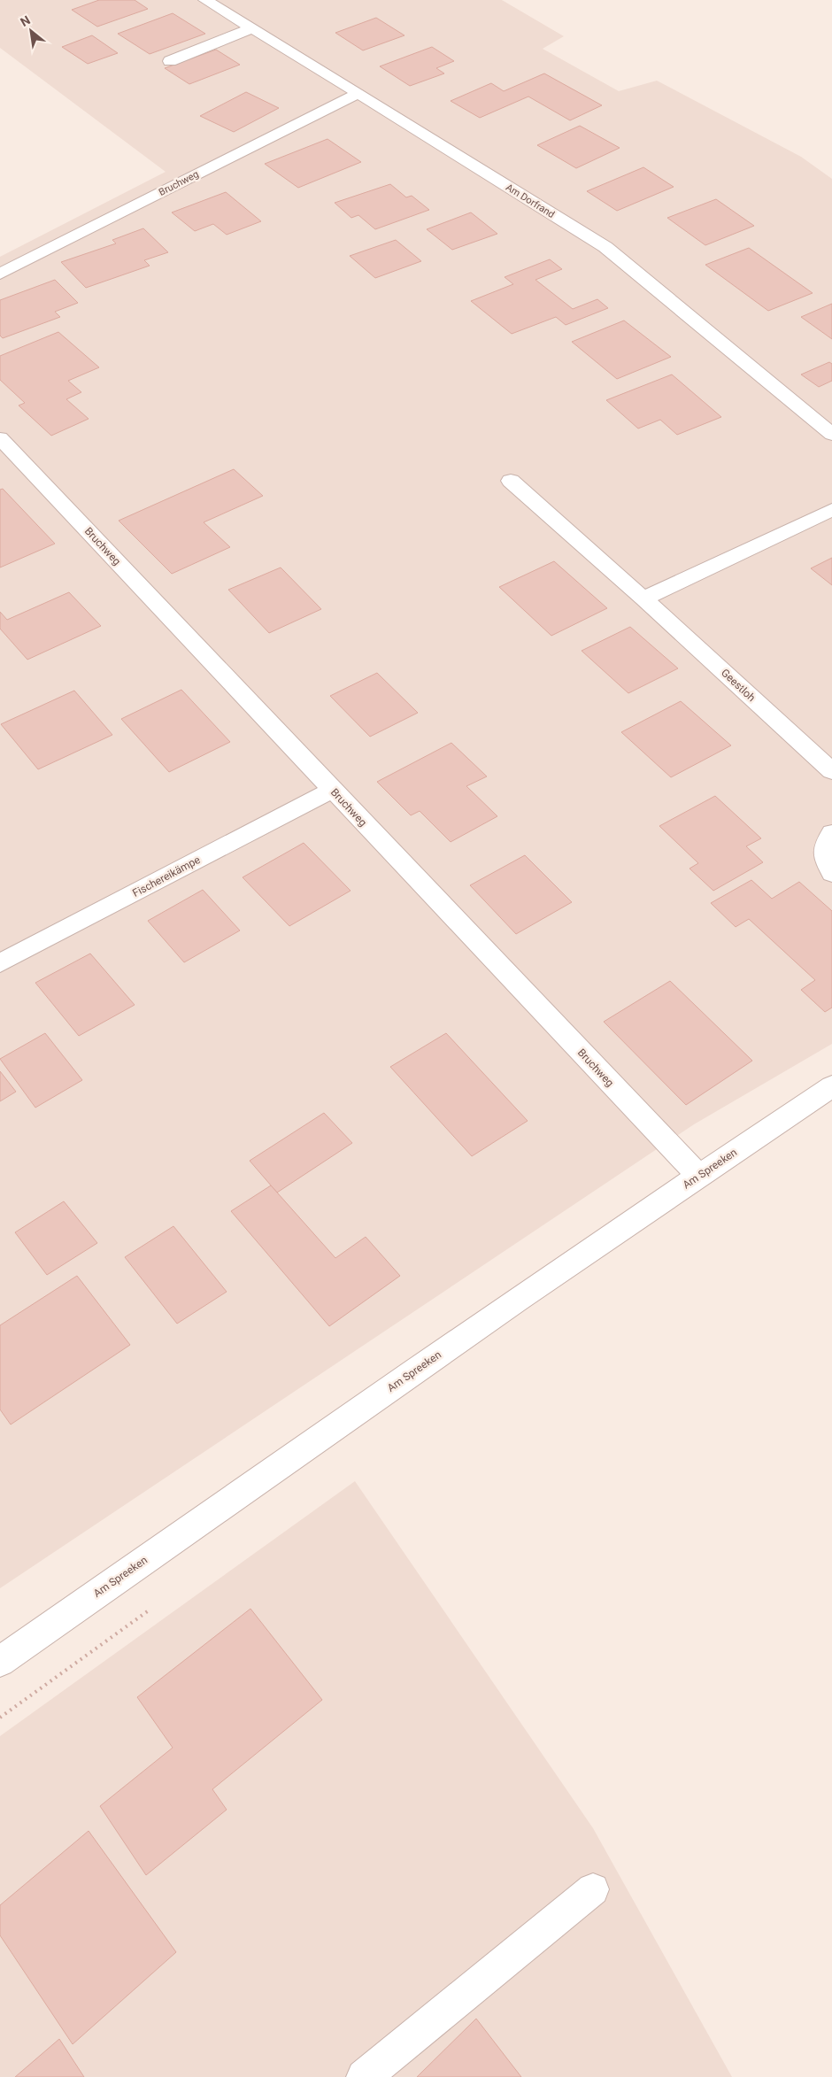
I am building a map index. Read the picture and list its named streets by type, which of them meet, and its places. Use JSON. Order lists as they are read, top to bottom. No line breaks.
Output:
{"streets":{"street":["Bruchweg","Am Dorfrand","Geestloh","Fischereikämpe","Am Spreeken"]},"crossings":[["Bruchweg","Am Dorfrand"],["Bruchweg","Fischereikämpe"],["Bruchweg","Am Spreeken"]],"north":"top left"}
